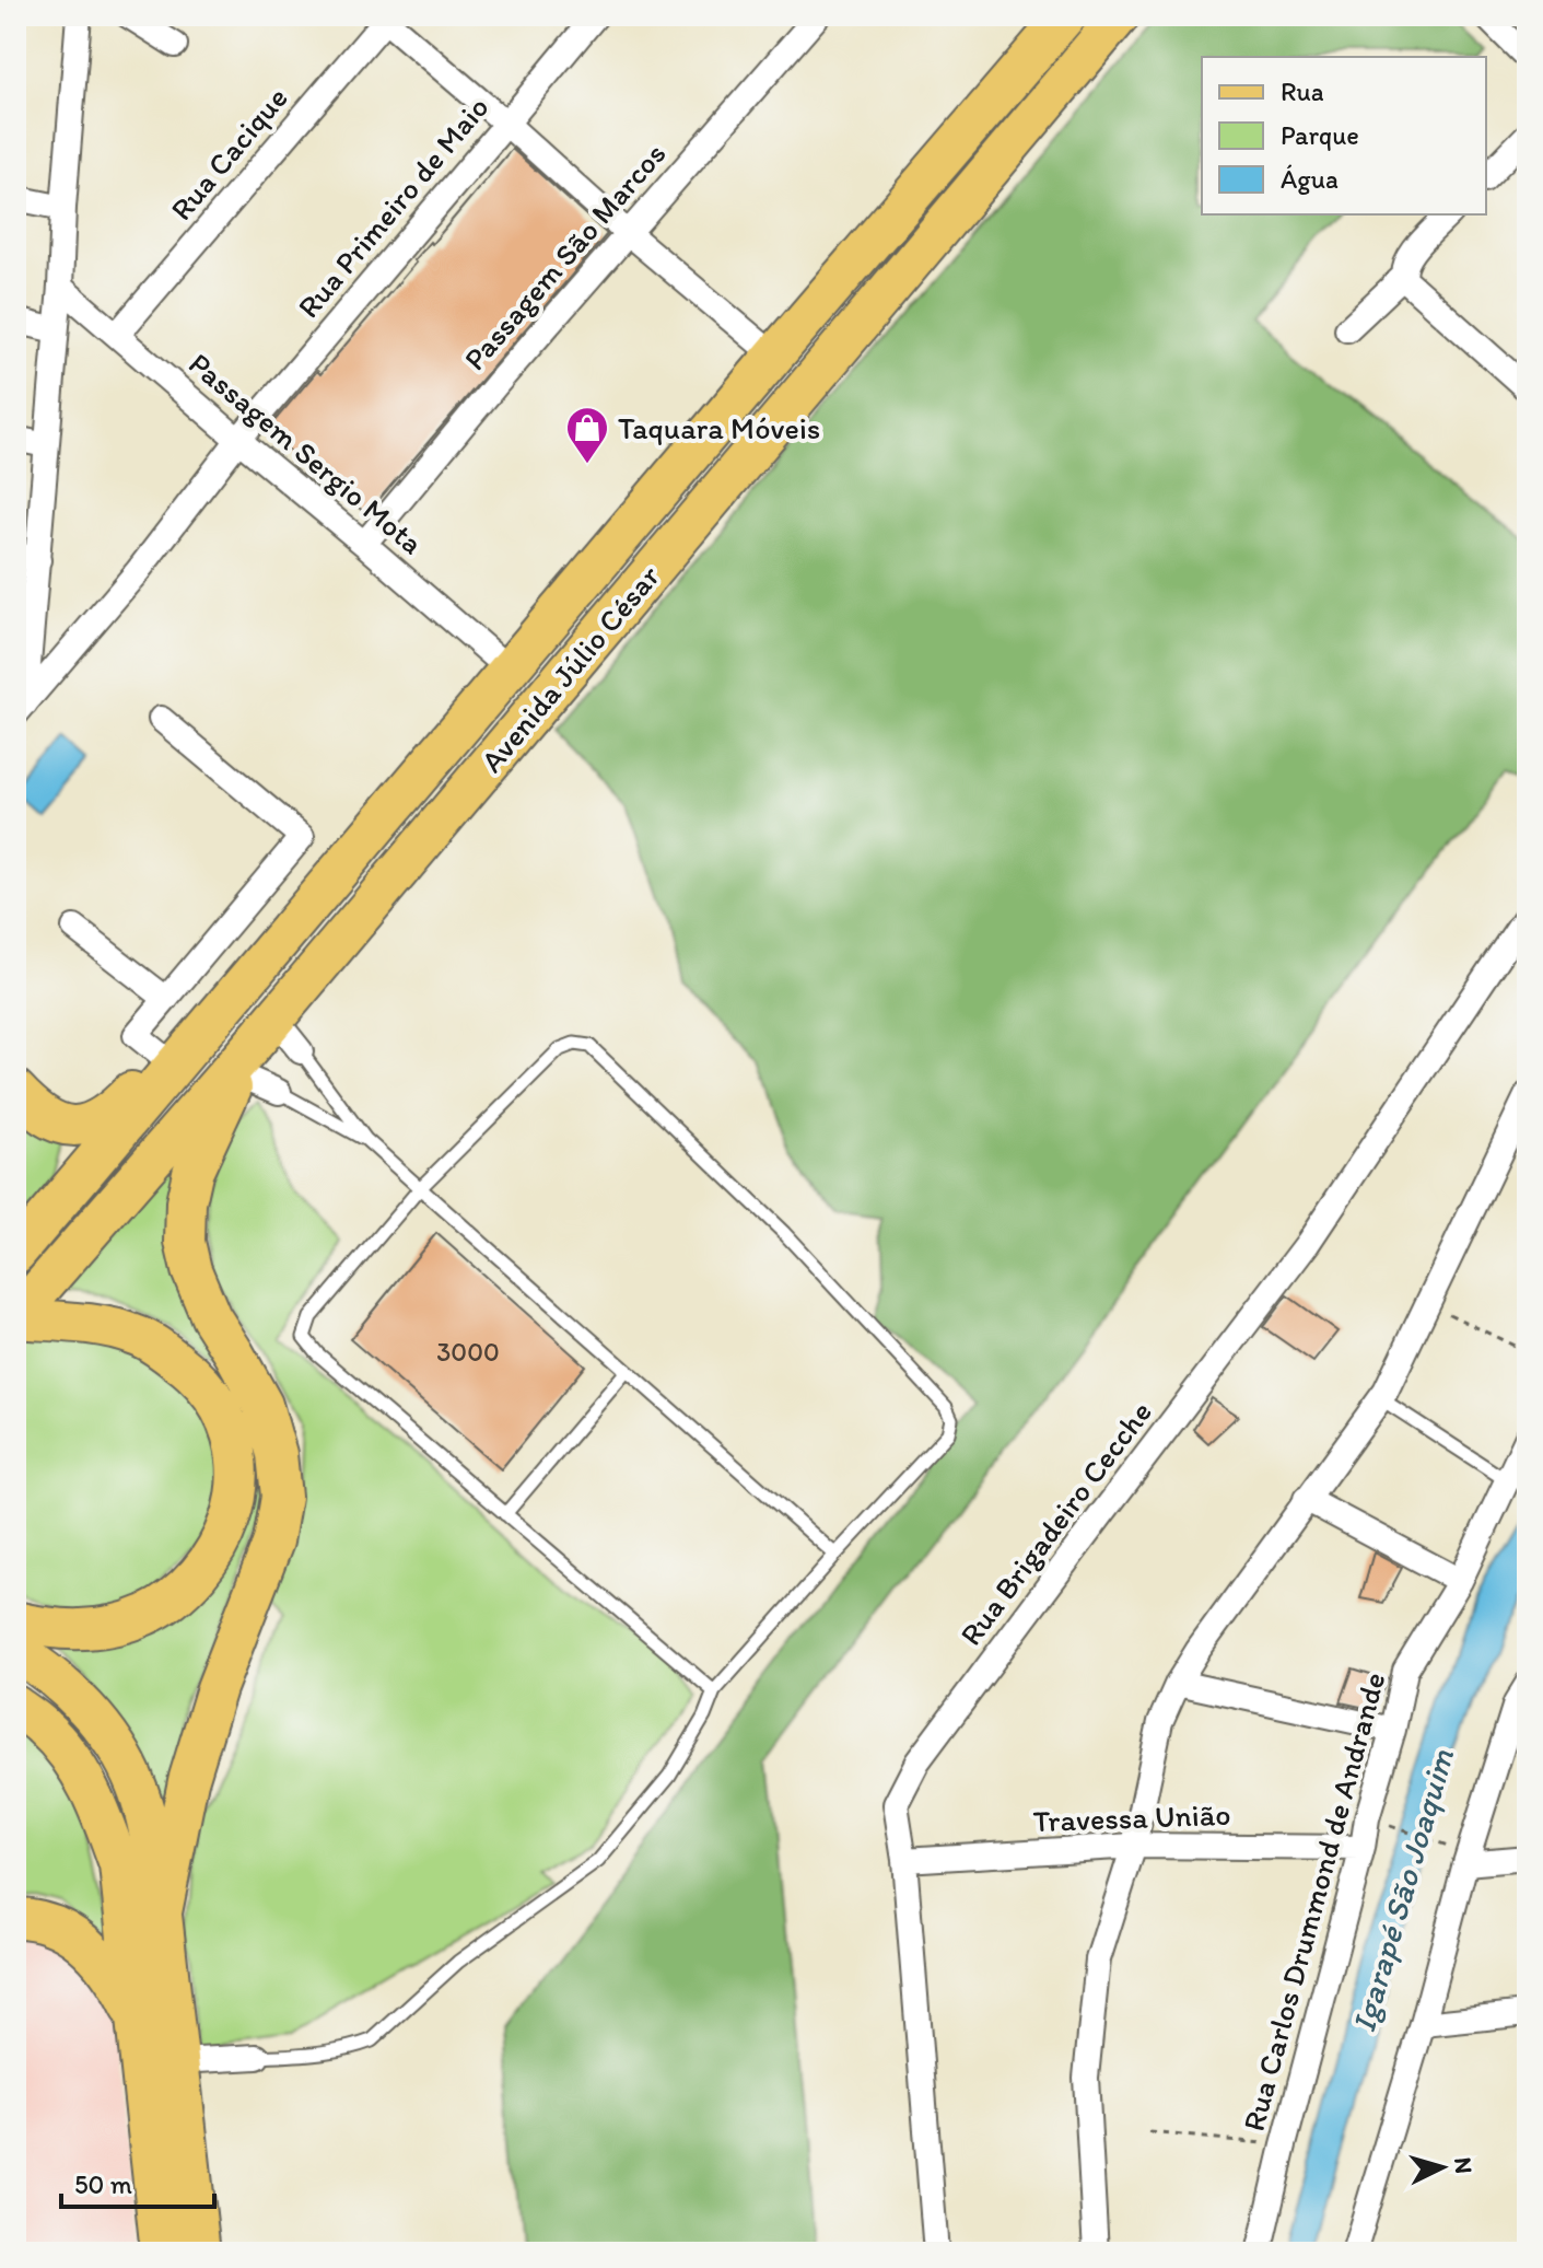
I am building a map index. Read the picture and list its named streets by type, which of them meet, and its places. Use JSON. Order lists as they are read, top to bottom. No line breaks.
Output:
{"streets":{"main road":["Avenida Júlio César"],"street":["Rua Cacique","Rua Primeiro de Maio","Passagem São Marcos","Passagem Sergio Mota","Rua Brigadeiro Cecche","Travessa União","Rua Carlos Drummond de Andrande"]},"crossings":[["Rua Cacique","Passagem Sergio Mota"],["Rua Primeiro de Maio","Passagem Sergio Mota"],["Passagem São Marcos","Passagem Sergio Mota"],["Passagem Sergio Mota","Avenida Júlio César"],["Rua Brigadeiro Cecche","Travessa União"],["Travessa União","Rua Carlos Drummond de Andrande"]],"water":["Igarapé São Joaquim"],"places":{"shop":["Taquara Móveis"]},"house_numbers":["3000"],"legend":["Rua","Parque","Água"],"scale_bar":"50 m","north":"right"}
